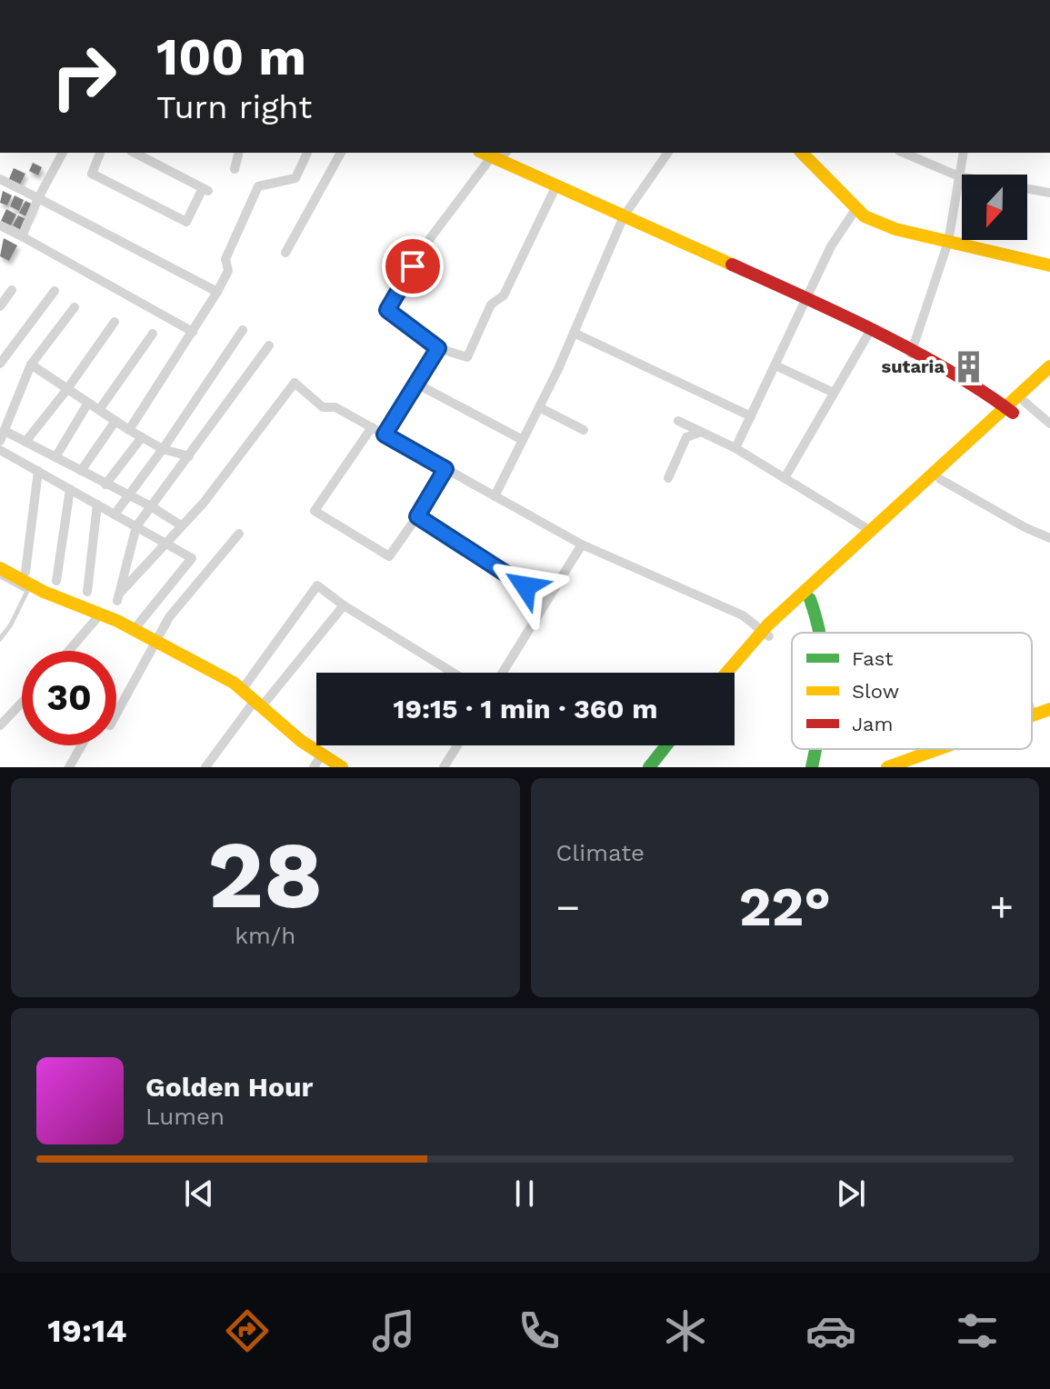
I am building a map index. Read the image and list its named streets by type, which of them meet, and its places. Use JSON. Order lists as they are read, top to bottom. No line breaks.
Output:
{"places":{"building":["sutaria"]},"legend":["Fast","Slow","Jam"],"north":"bottom","page":{"turn":["100 m","Turn right"],"limit":"30","trip":"19:15 · 1 min · 360 m","tile":[["28","km/h"],"Climate"],"heat":["−","22°","+"],"song":["Golden Hour","Lumen"],"tabs":"19:14"}}
